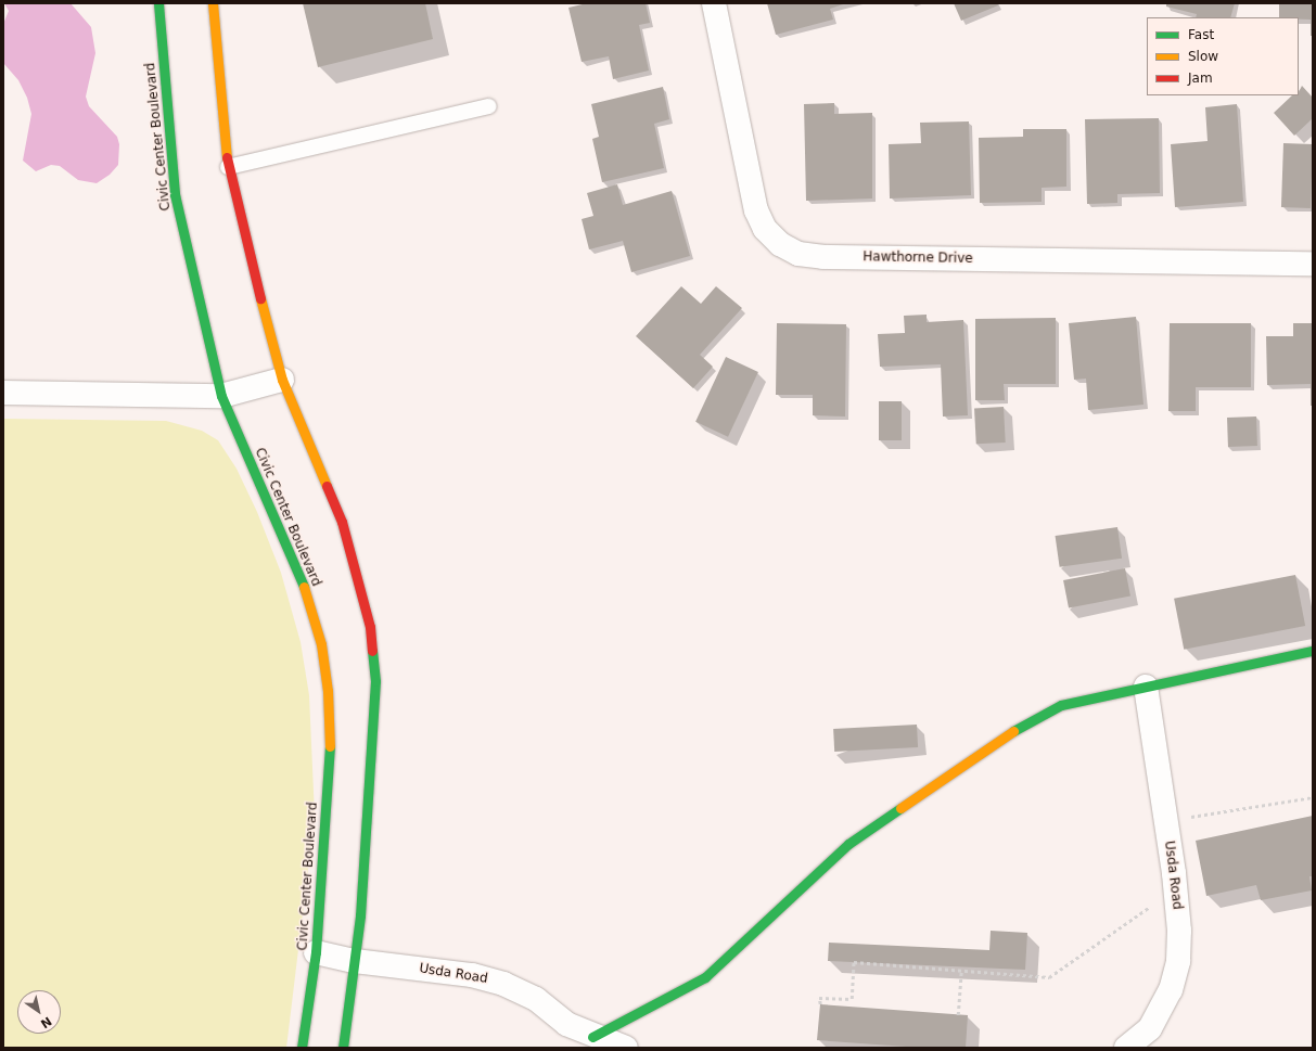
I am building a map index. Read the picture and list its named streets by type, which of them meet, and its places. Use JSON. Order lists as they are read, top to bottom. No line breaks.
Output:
{"streets":{"street":["Civic Center Boulevard","Hawthorne Drive","Usda Road"]},"crossings":[["Civic Center Boulevard","Usda Road"]],"legend":["Fast","Slow","Jam"],"north":"bottom right"}
